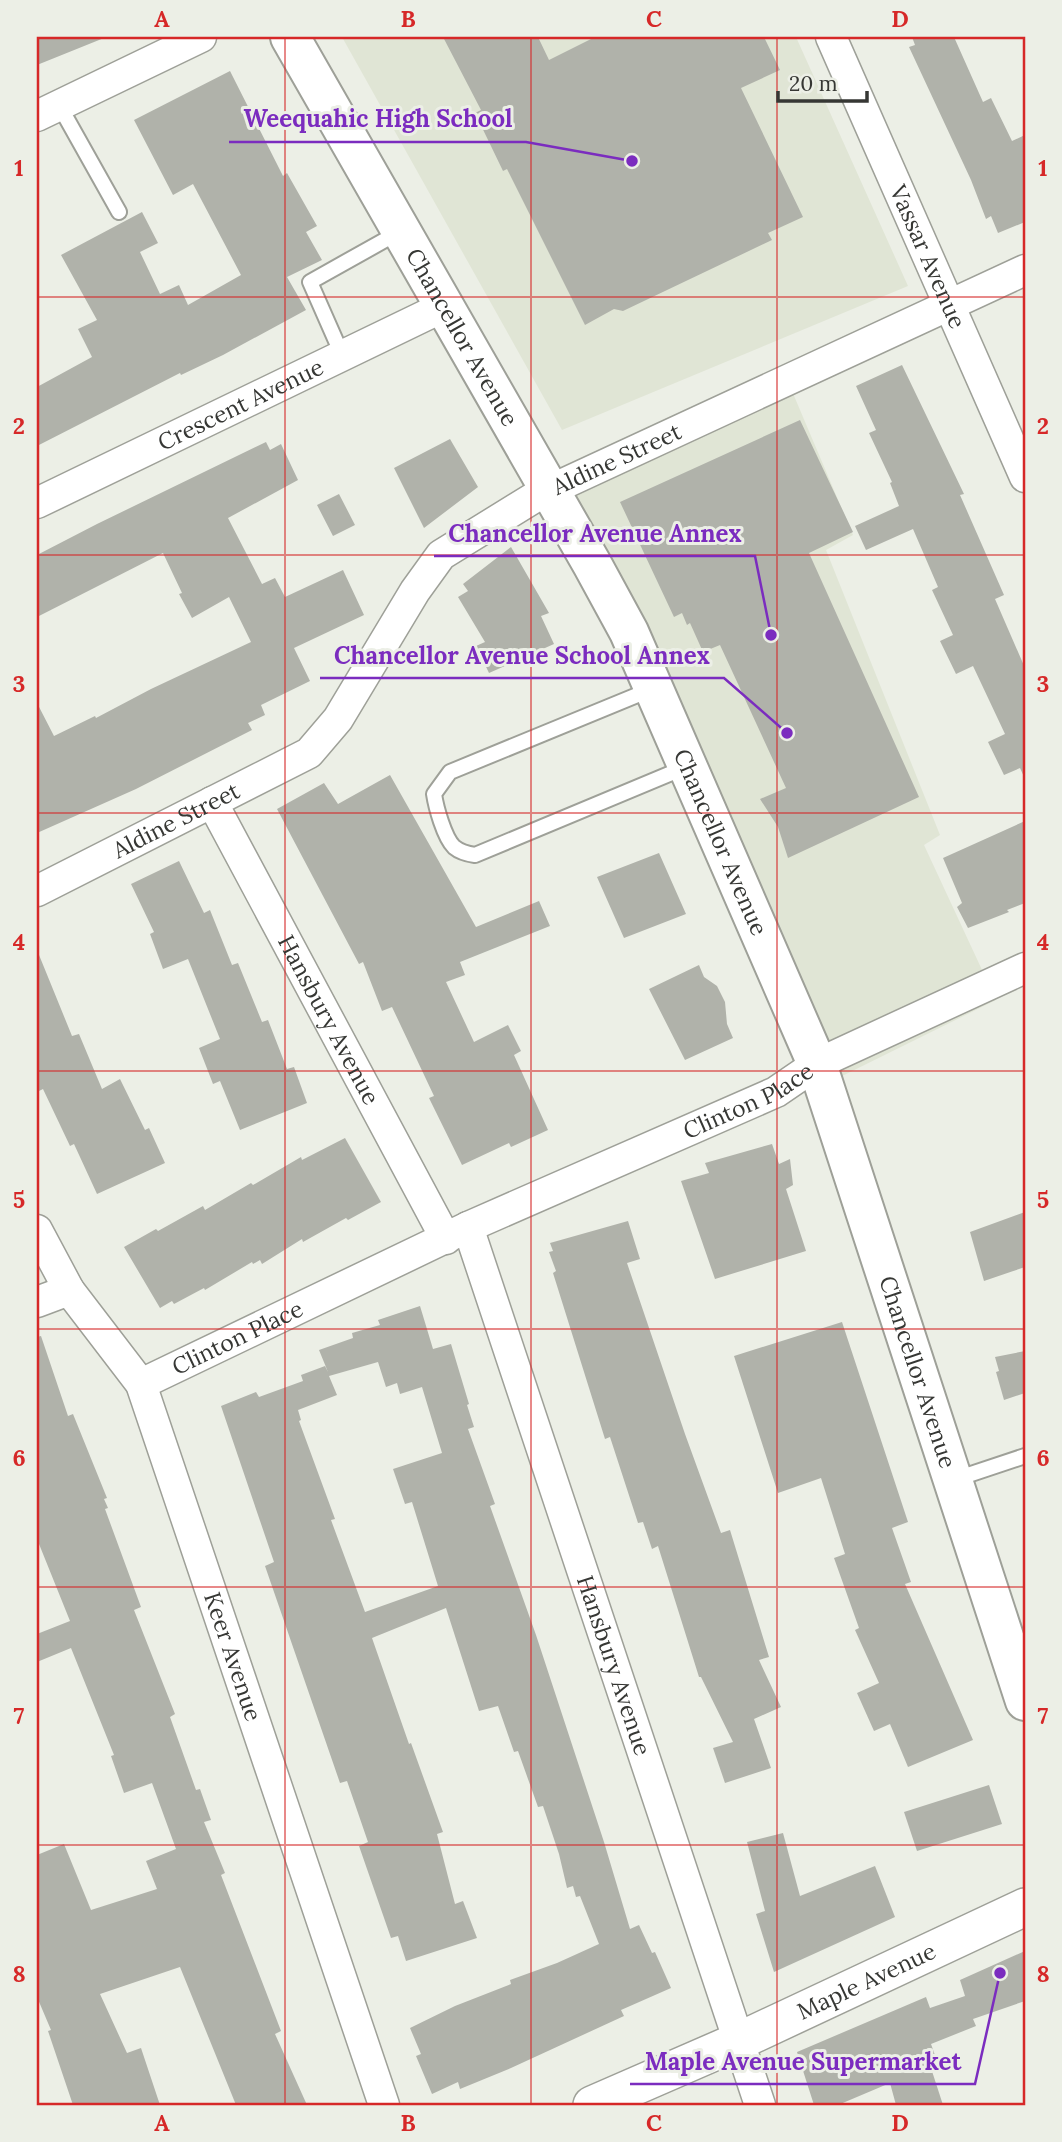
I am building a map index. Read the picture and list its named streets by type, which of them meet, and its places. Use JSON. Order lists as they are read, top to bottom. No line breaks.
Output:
{"streets":{"main road":["Chancellor Avenue"],"street":["Vassar Avenue","Crescent Avenue","Aldine Street","Hansbury Avenue","Clinton Place","Keer Avenue","Maple Avenue"]},"crossings":[["Vassar Avenue","Aldine Street"],["Chancellor Avenue","Crescent Avenue"],["Chancellor Avenue","Aldine Street"],["Chancellor Avenue","Clinton Place"],["Aldine Street","Hansbury Avenue"],["Hansbury Avenue","Clinton Place"],["Hansbury Avenue","Maple Avenue"],["Clinton Place","Keer Avenue"]],"places":["Weequahic High School","Chancellor Avenue Annex","Chancellor Avenue School Annex","Maple Avenue Supermarket"],"scale_bar":"20 m","grid":{"columns":["A","B","C","D"],"rows":["1","2","3","4","5","6","7","8"]}}
